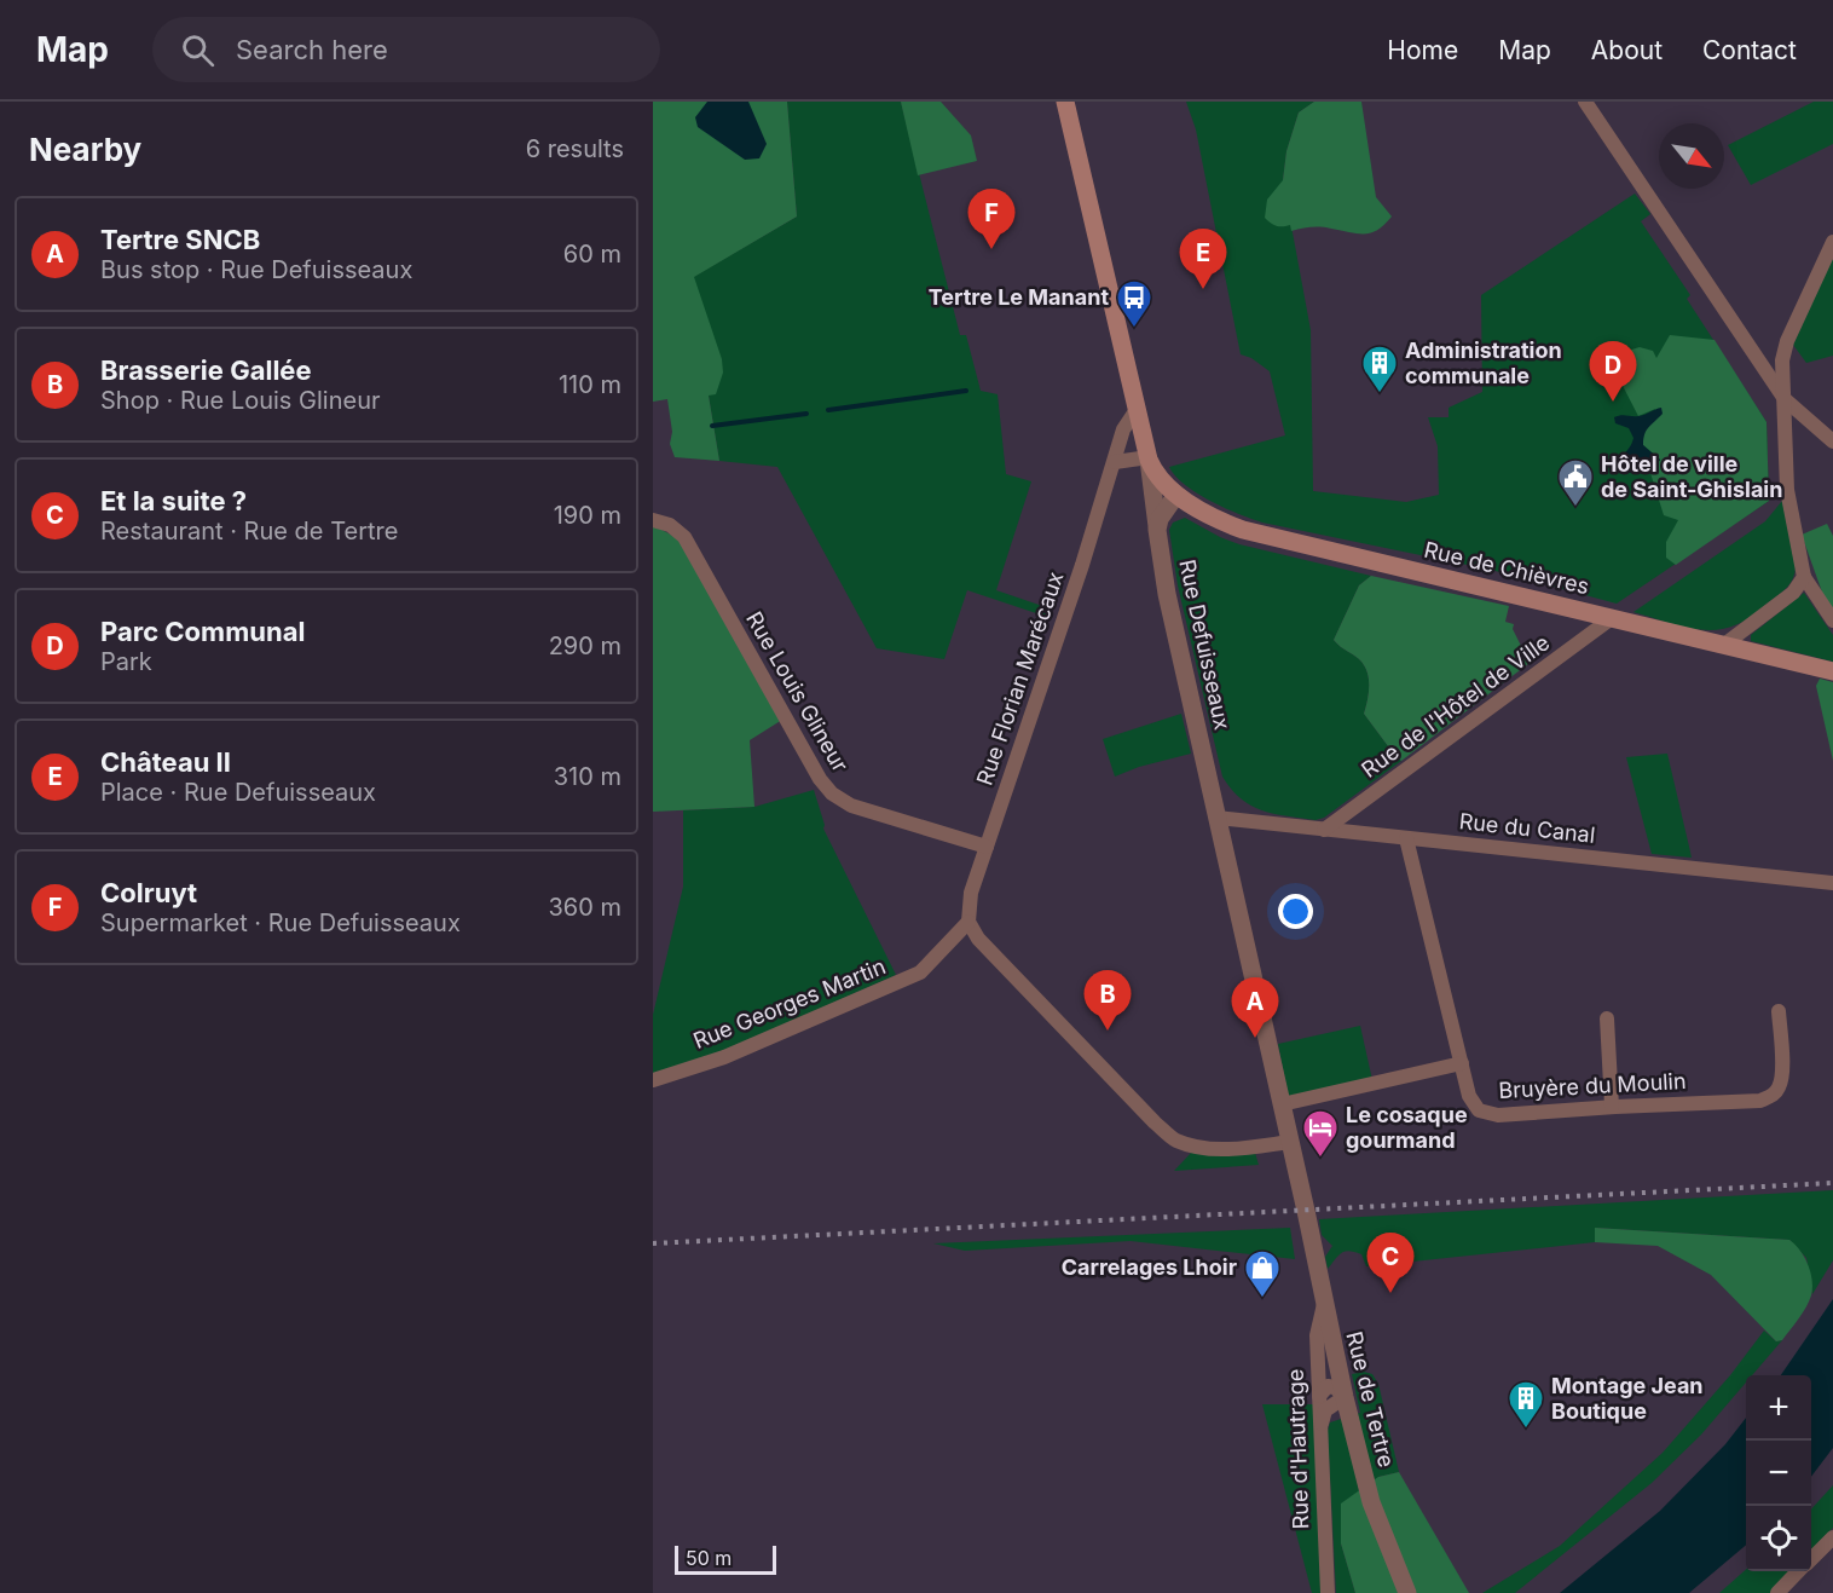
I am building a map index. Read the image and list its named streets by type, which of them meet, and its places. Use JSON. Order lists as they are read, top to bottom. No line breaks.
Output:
{"streets":{"main road":["Rue de Chièvres"],"street":["Rue Defuisseaux","Rue Florian Marécaux","Rue Louis Glineur","Rue de l'Hôtel de Ville","Rue du Canal","Rue Georges Martin","Bruyère du Moulin","Rue de Tertre","Rue d'Hautrage"]},"crossings":[["Rue de Chièvres","Rue de l'Hôtel de Ville"],["Rue Defuisseaux","Rue du Canal"],["Rue Defuisseaux","Rue de Tertre"],["Rue Florian Marécaux","Rue Louis Glineur"],["Rue Florian Marécaux","Rue Georges Martin"],["Rue de l'Hôtel de Ville","Rue du Canal"],["Rue du Canal","Bruyère du Moulin"],["Rue de Tertre","Rue d'Hautrage"]],"places":{"bus stop":["Tertre Le Manant"],"building":["Administration communale","Montage Jean Boutique"],"public building":["Hôtel de ville de Saint-Ghislain"],"hotel":["Le cosaque gourmand"],"shop":["Carrelages Lhoir"]},"scale_bar":"50 m","north":"bottom right","page":{"header":"Map","search":"Search here","nav":["Home","Map","About","Contact"],"heading":["Nearby","6 results"],"pins":["F","E","D","B","A","C"],"list":[{"mark":"A","name":"Tertre SNCB","note":"Bus stop · Rue Defuisseaux","value":"60 m"},{"mark":"B","name":"Brasserie Gallée","note":"Shop · Rue Louis Glineur","value":"110 m"},{"mark":"C","name":"Et la suite ?","note":"Restaurant · Rue de Tertre","value":"190 m"},{"mark":"D","name":"Parc Communal","note":"Park","value":"290 m"},{"mark":"E","name":"Château II","note":"Place · Rue Defuisseaux","value":"310 m"},{"mark":"F","name":"Colruyt","note":"Supermarket · Rue Defuisseaux","value":"360 m"}],"map_buttons":["+","−"],"scale":"50 m"}}
